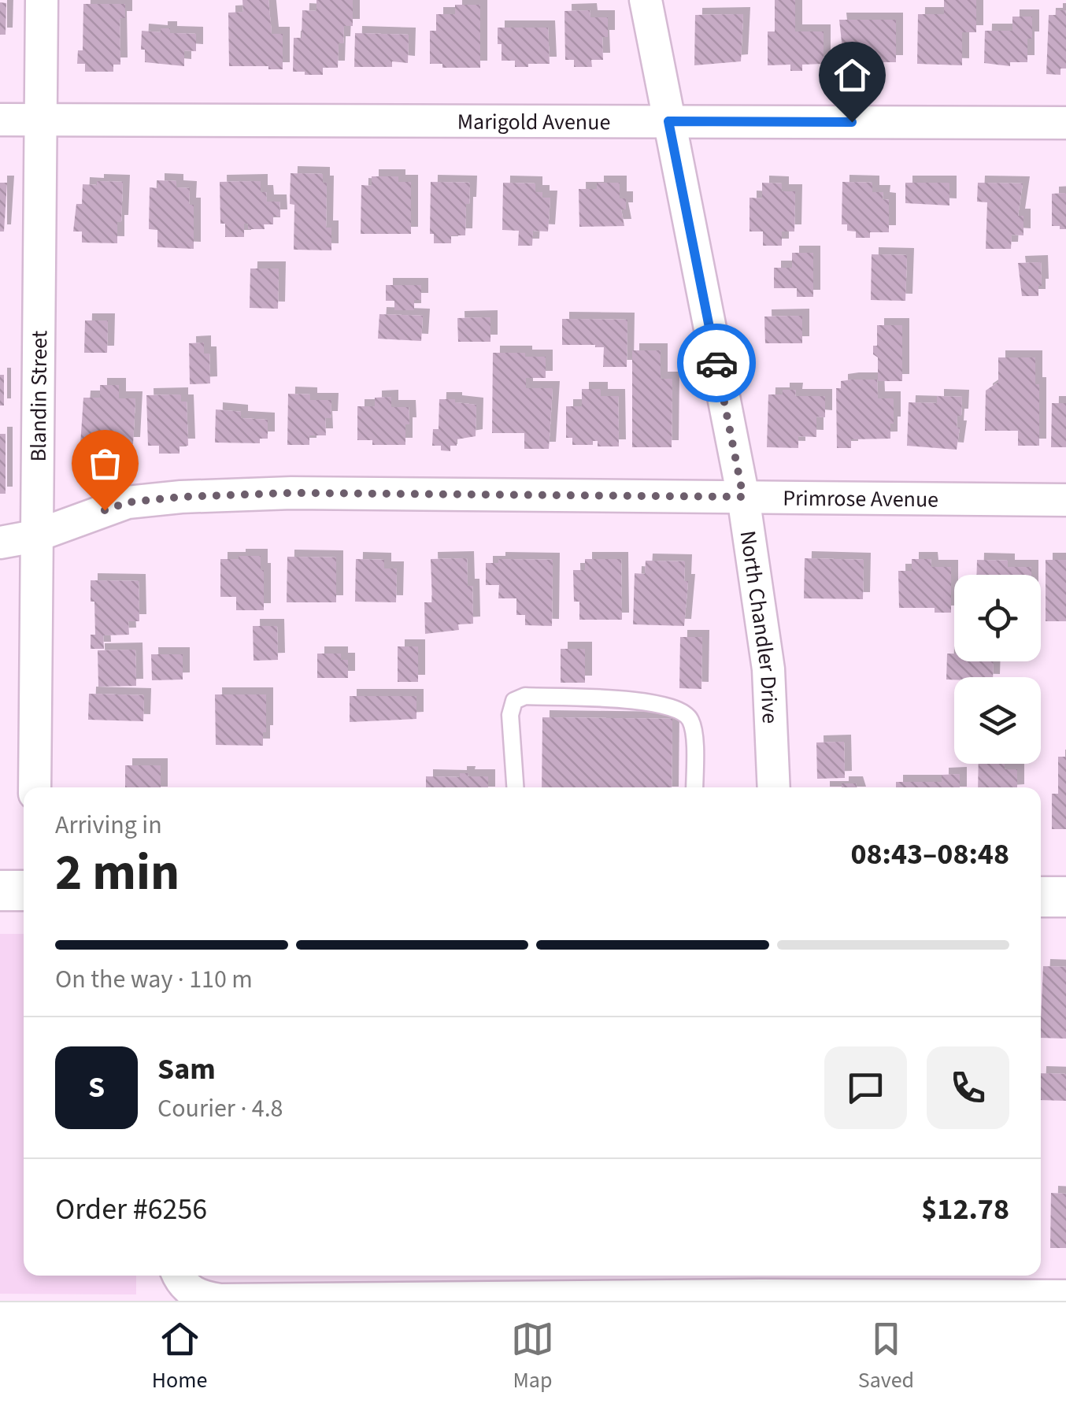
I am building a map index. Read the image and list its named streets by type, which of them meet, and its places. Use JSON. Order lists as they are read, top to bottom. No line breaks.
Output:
{"streets":{"street":["Marigold Avenue","Blandin Street","Primrose Avenue","North Chandler Drive"]},"crossings":[["Marigold Avenue","Blandin Street"],["Marigold Avenue","North Chandler Drive"],["Blandin Street","Primrose Avenue"],["Primrose Avenue","North Chandler Drive"]],"page":{"heading":["2 min","Arriving in","08:43–08:48"],"panel":["Sam","Courier · 4.8","Order #6256","$12.78"],"bar":"On the way · 110 m","round":"S","tabs":["Home","Map","Saved"]}}
